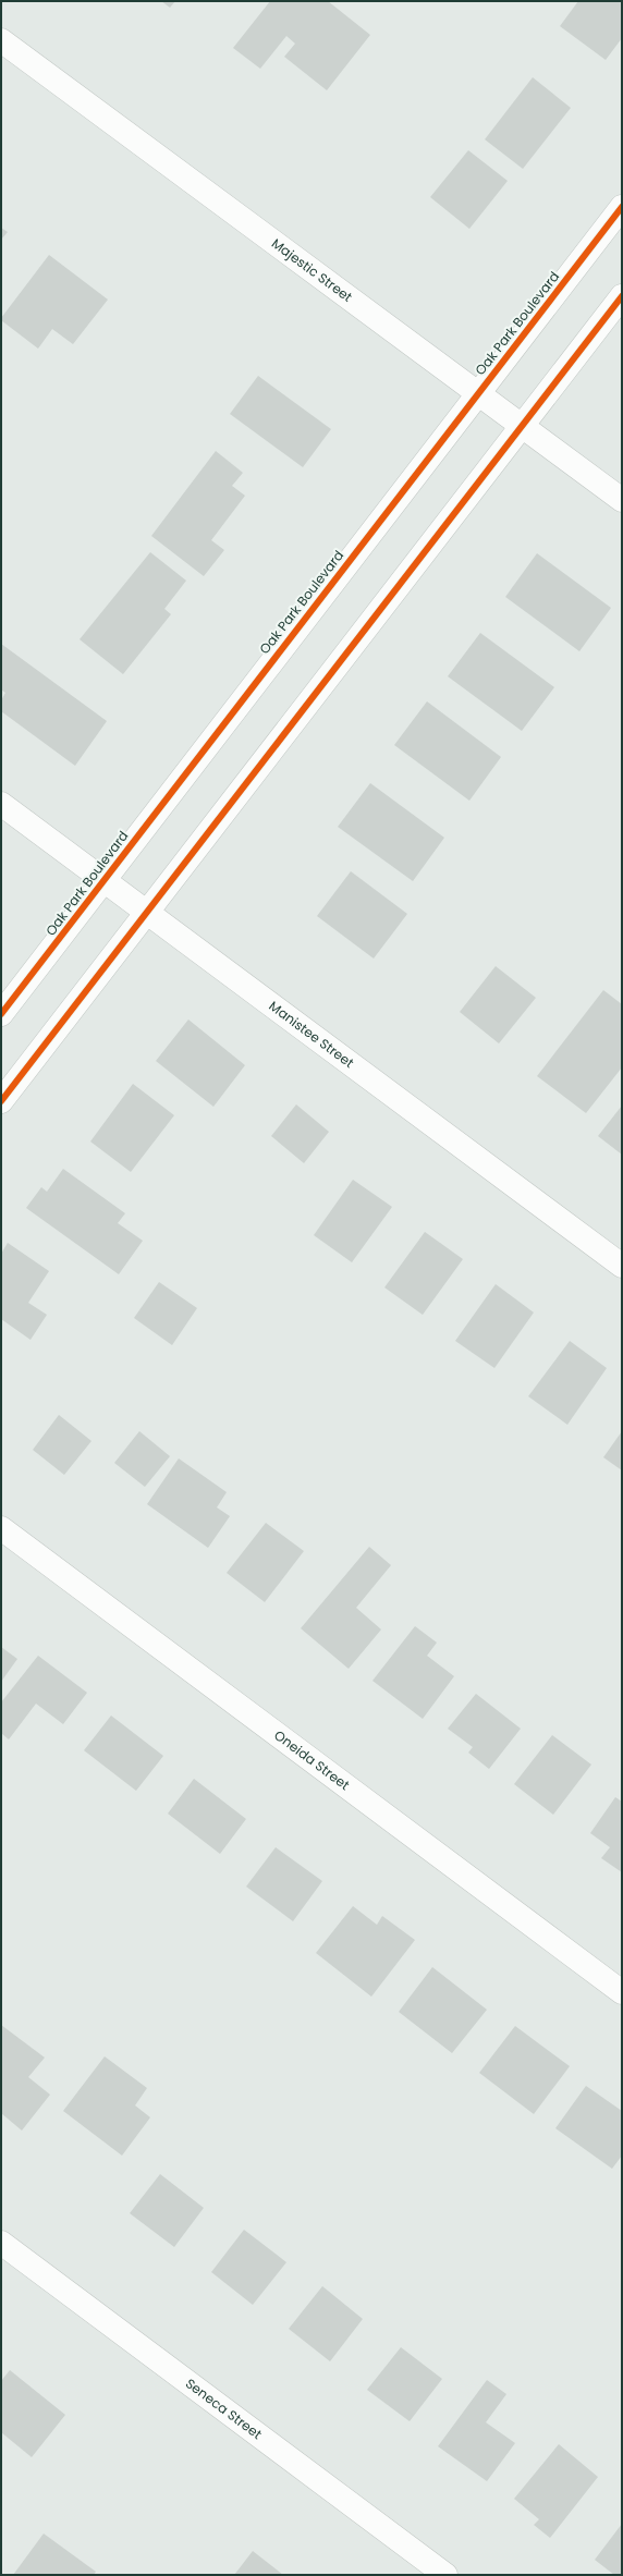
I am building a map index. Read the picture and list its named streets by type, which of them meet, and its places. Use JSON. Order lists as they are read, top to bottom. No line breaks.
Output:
{"streets":{"street":["Majestic Street","Oak Park Boulevard","Manistee Street","Oneida Street","Seneca Street"]},"crossings":[["Majestic Street","Oak Park Boulevard"],["Oak Park Boulevard","Manistee Street"]]}
